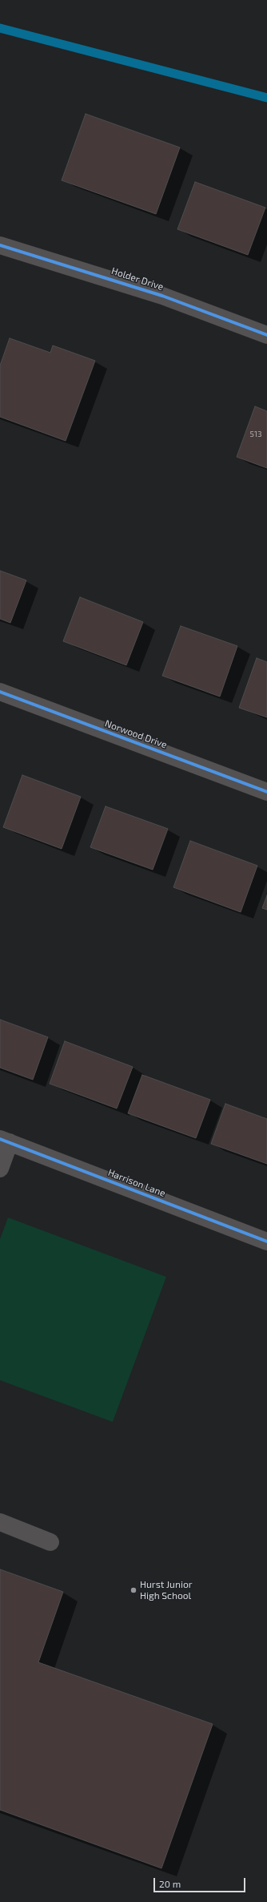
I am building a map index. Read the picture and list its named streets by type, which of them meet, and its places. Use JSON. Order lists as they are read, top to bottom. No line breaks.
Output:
{"streets":{"street":["Holder Drive","Norwood Drive","Harrison Lane"]},"places":["Hurst Junior High School"],"house_numbers":["513"],"scale_bar":"20 m"}
